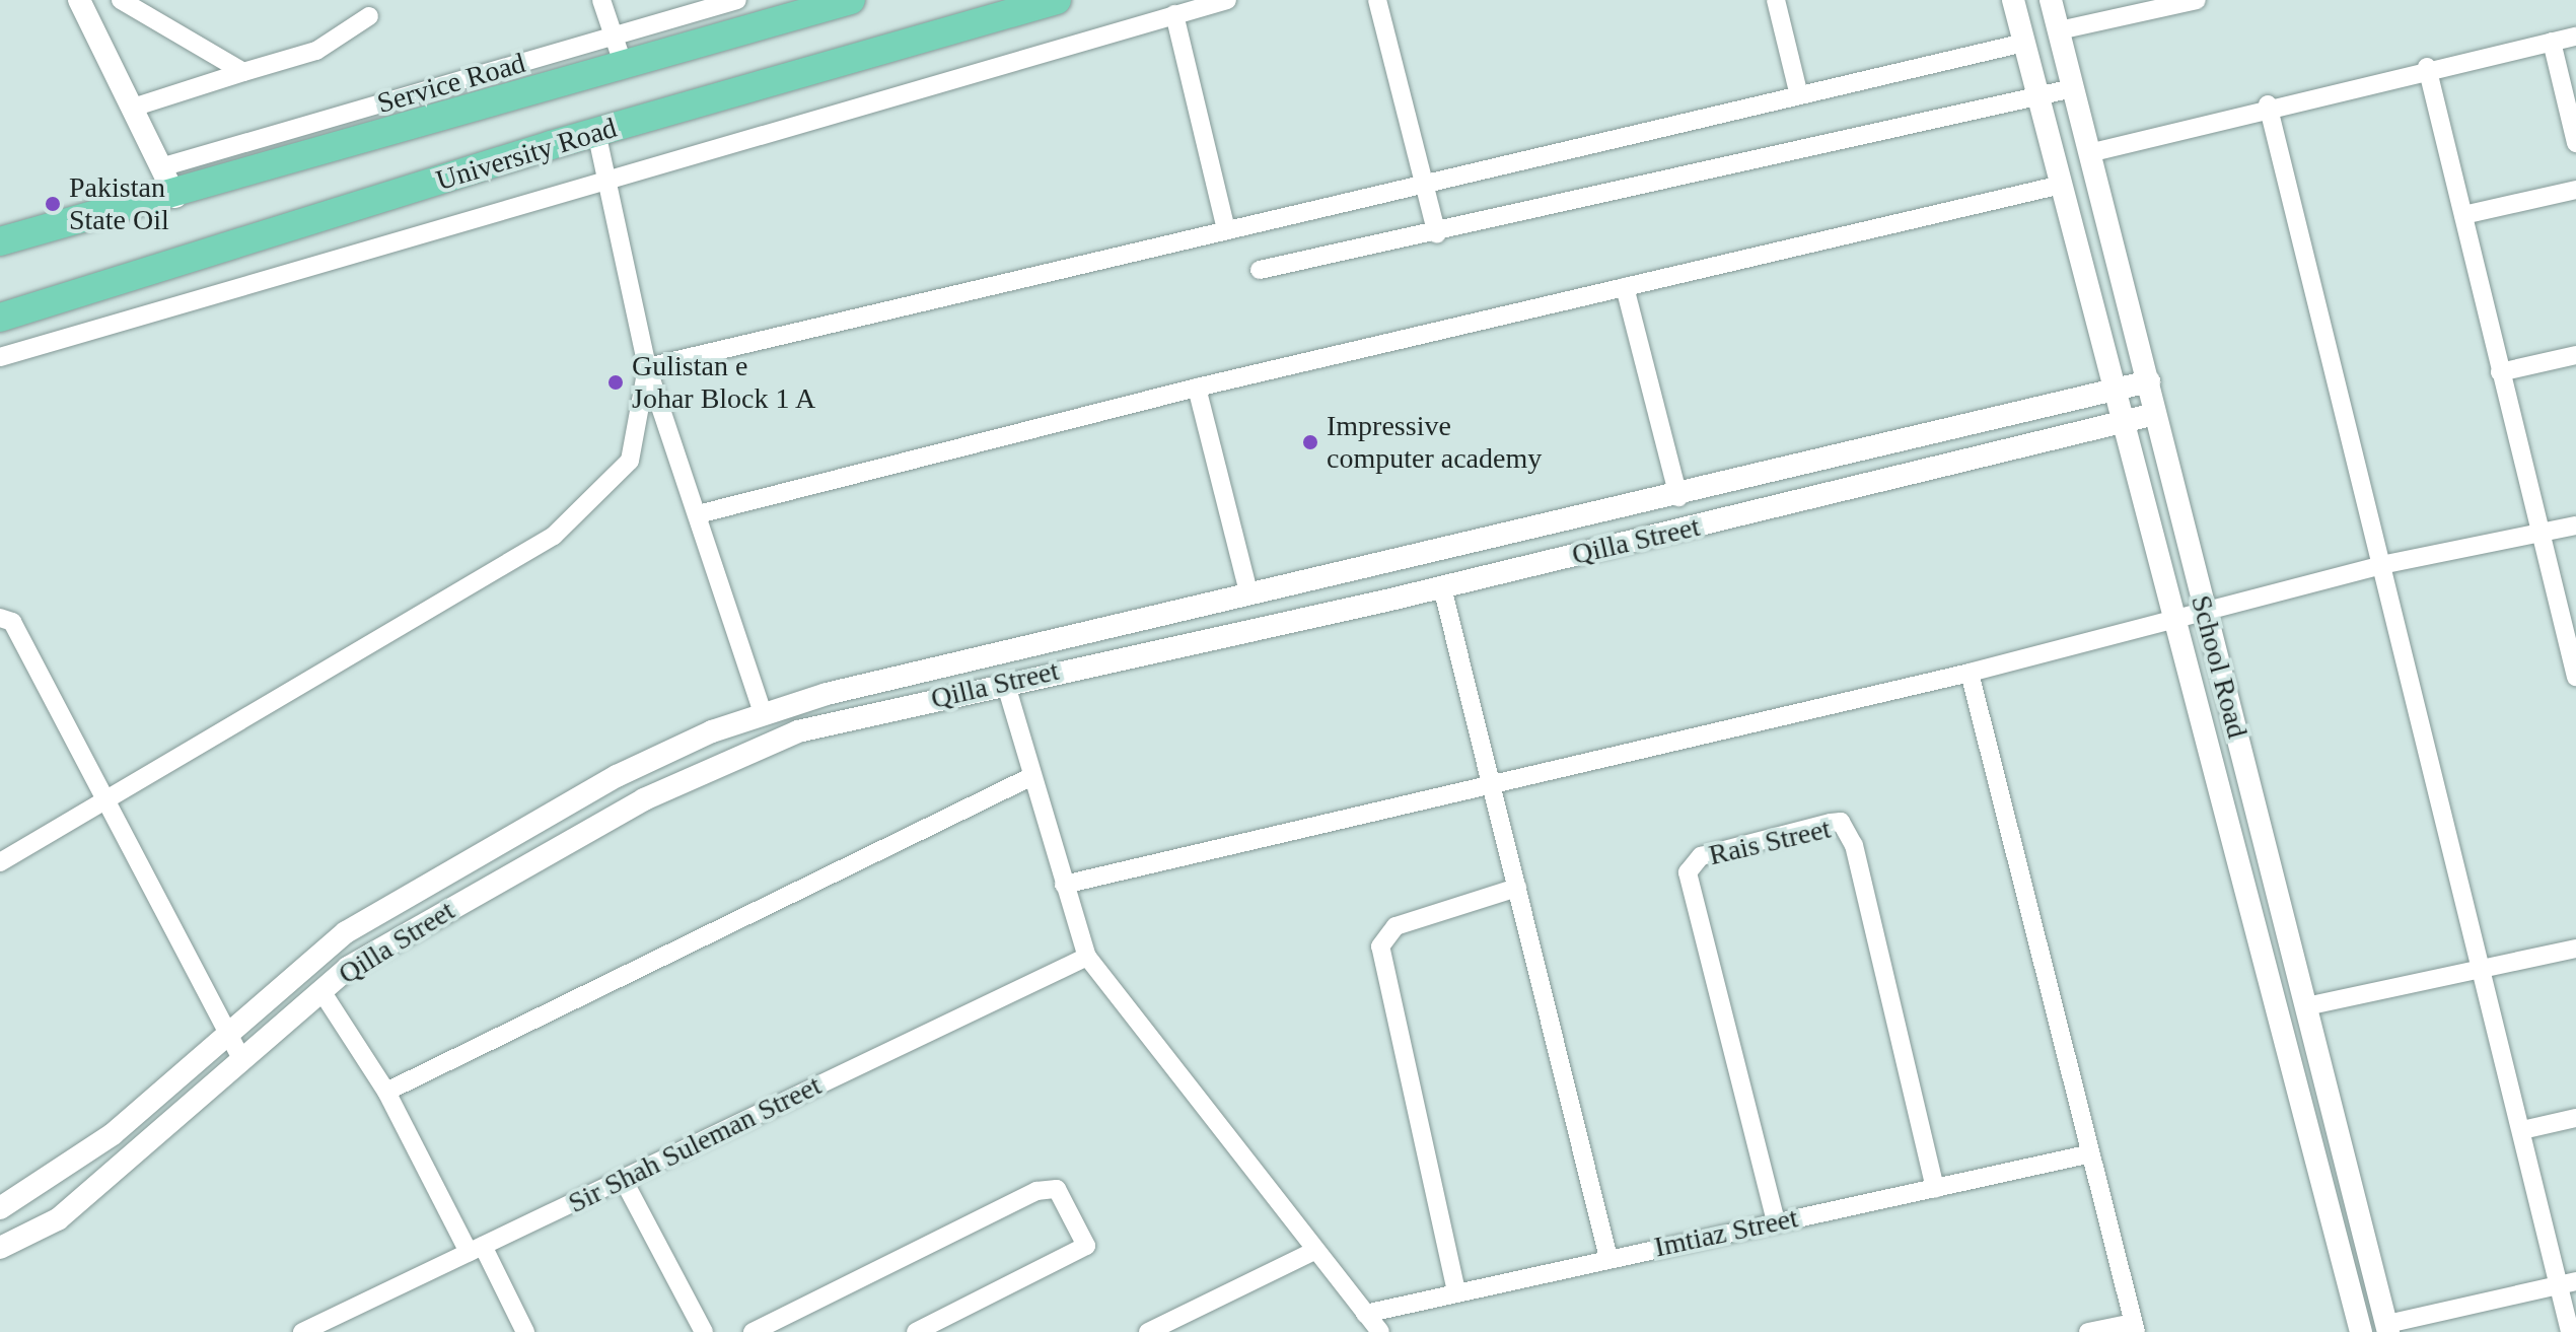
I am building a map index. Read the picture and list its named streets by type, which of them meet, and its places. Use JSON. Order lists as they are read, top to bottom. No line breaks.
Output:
{"streets":{"main road":["University Road"],"street":["Service Road","Qilla Street","School Road","Rais Street","Sir Shah Suleman Street","Imtiaz Street"]},"crossings":[["Qilla Street","School Road"],["Rais Street","Imtiaz Street"]],"places":["Pakistan State Oil","Gulistan e Johar Block 1 A","Impressive computer academy"]}
